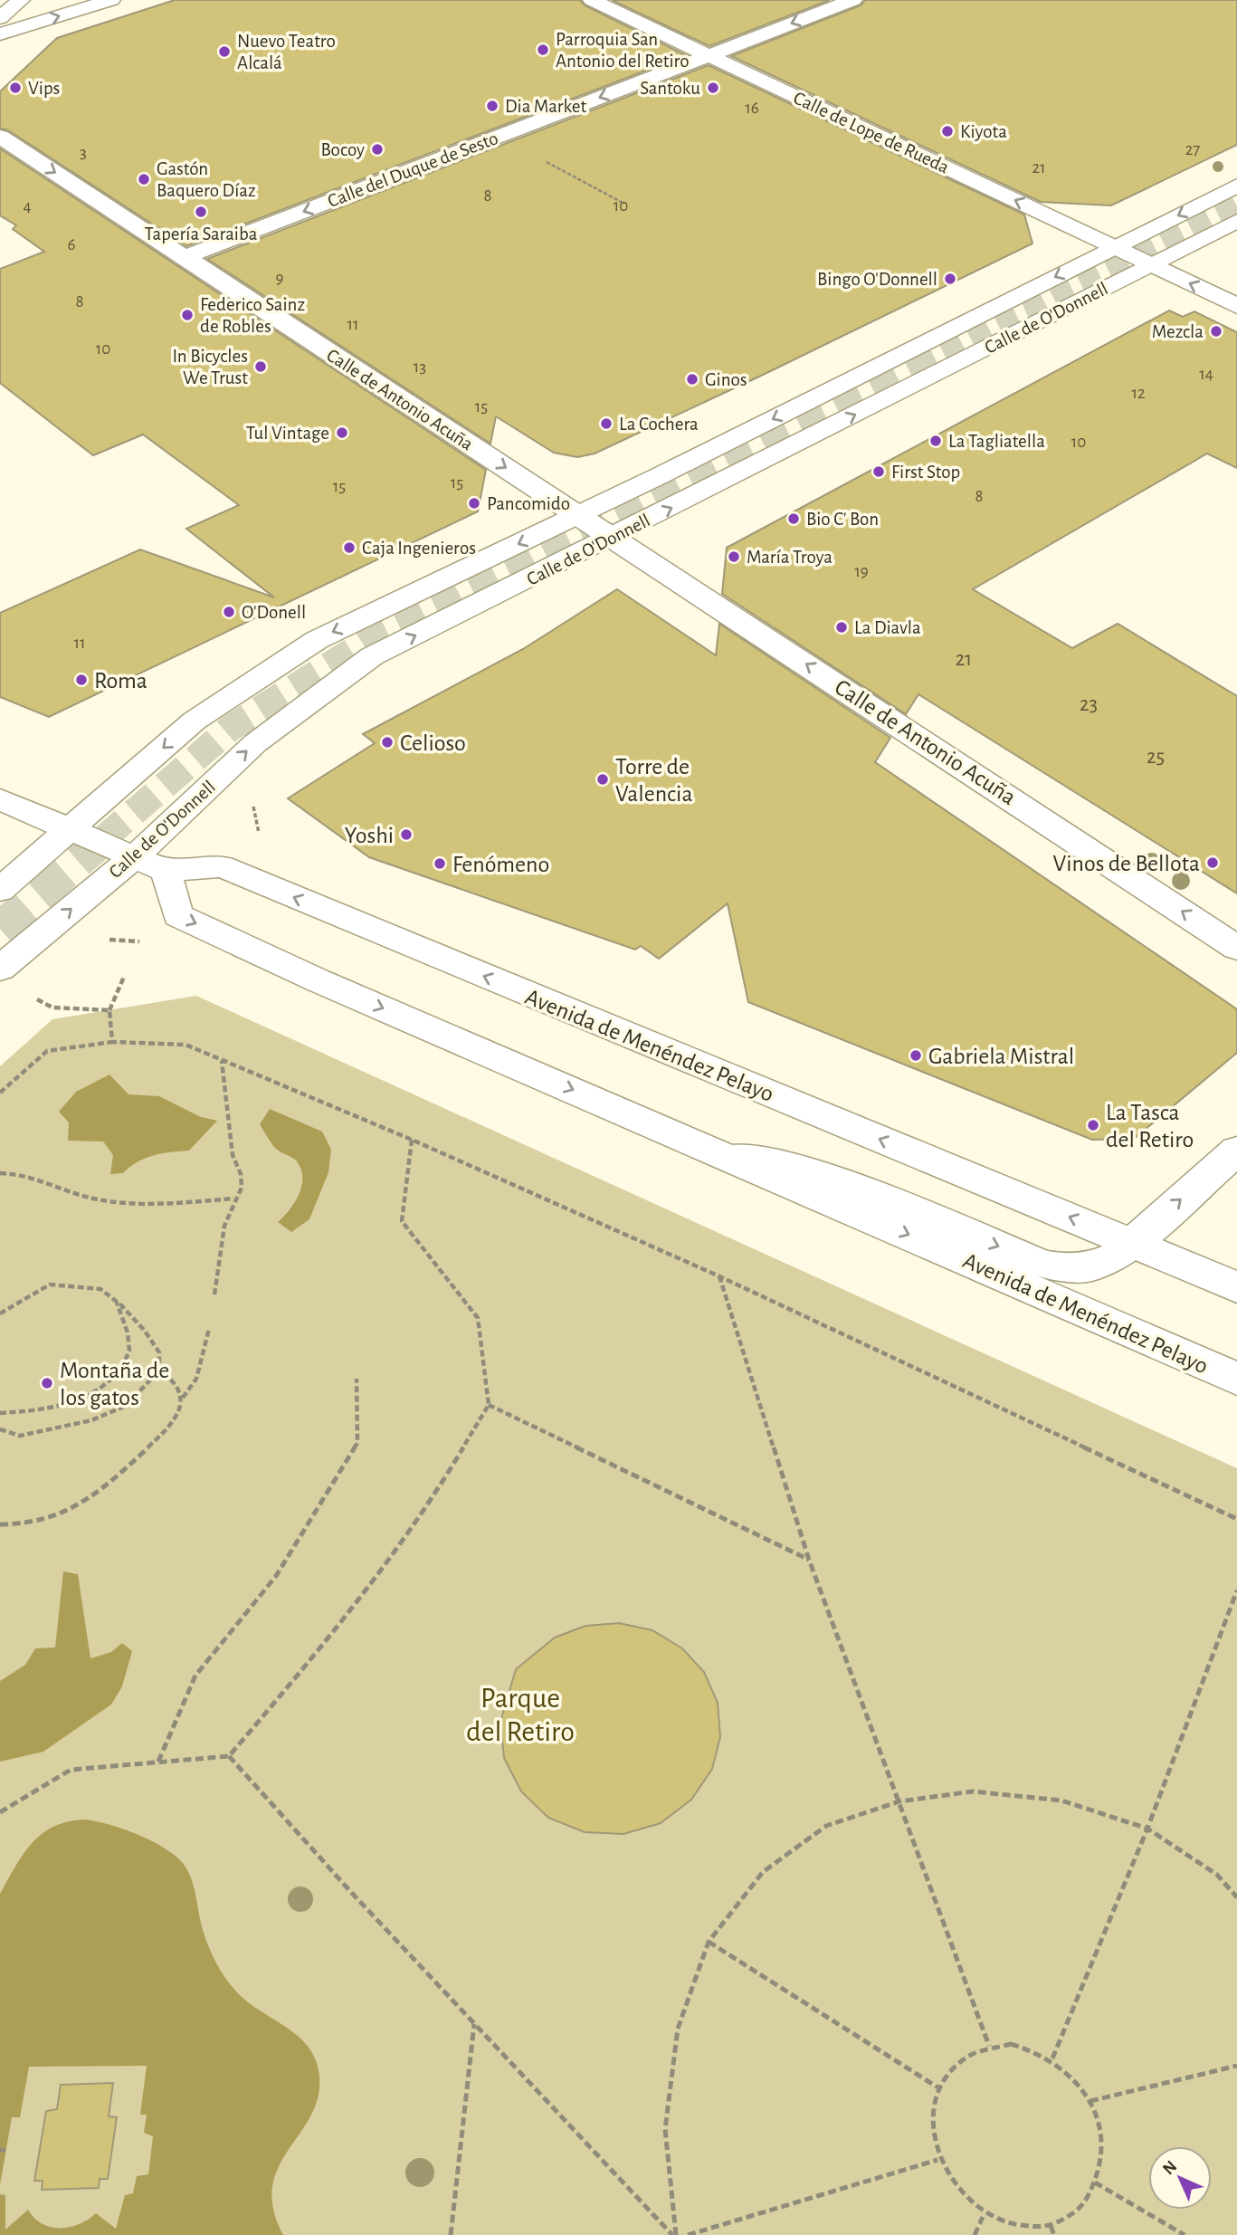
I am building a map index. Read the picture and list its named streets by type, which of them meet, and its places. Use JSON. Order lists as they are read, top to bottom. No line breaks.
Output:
{"streets":{"main road":["Calle de Lope de Rueda","Calle del Duque de Sesto","Calle de O'Donnell","Calle de Antonio Acuña","Avenida de Menéndez Pelayo"]},"crossings":[["Calle de Lope de Rueda","Calle del Duque de Sesto"],["Calle de Lope de Rueda","Calle de O'Donnell"],["Calle del Duque de Sesto","Calle de Antonio Acuña"],["Calle de O'Donnell","Calle de Antonio Acuña"],["Calle de O'Donnell","Avenida de Menéndez Pelayo"]],"one_way":["Calle de Lope de Rueda","Calle del Duque de Sesto"],"parks":["Parque del Retiro"],"places":["Parroquia San Antonio del Retiro","Nuevo Teatro Alcalá","Vips","Santoku","Dia Market","Kiyota","Bocoy","Gastón Baquero Díaz","Tapería Saraiba","Bingo O'Donnell","Federico Sainz de Robles","Mezcla","In Bicycles We Trust","Ginos","La Cochera","Tul Vintage","La Tagliatella","First Stop","Pancomido","Bio C' Bon","Caja Ingenieros","María Troya","O'Donell","La Diavla","Roma","Celioso","Torre de Valencia","Yoshi","Vinos de Bellota","Fenómeno","Gabriela Mistral","La Tasca del Retiro","Montaña de los gatos"],"house_numbers":["16","27","3","21","8","10","4","6","9","8","11","10","13","14","12","15","10","15","15","8","19","11","21","23","25"],"north":"top left"}
